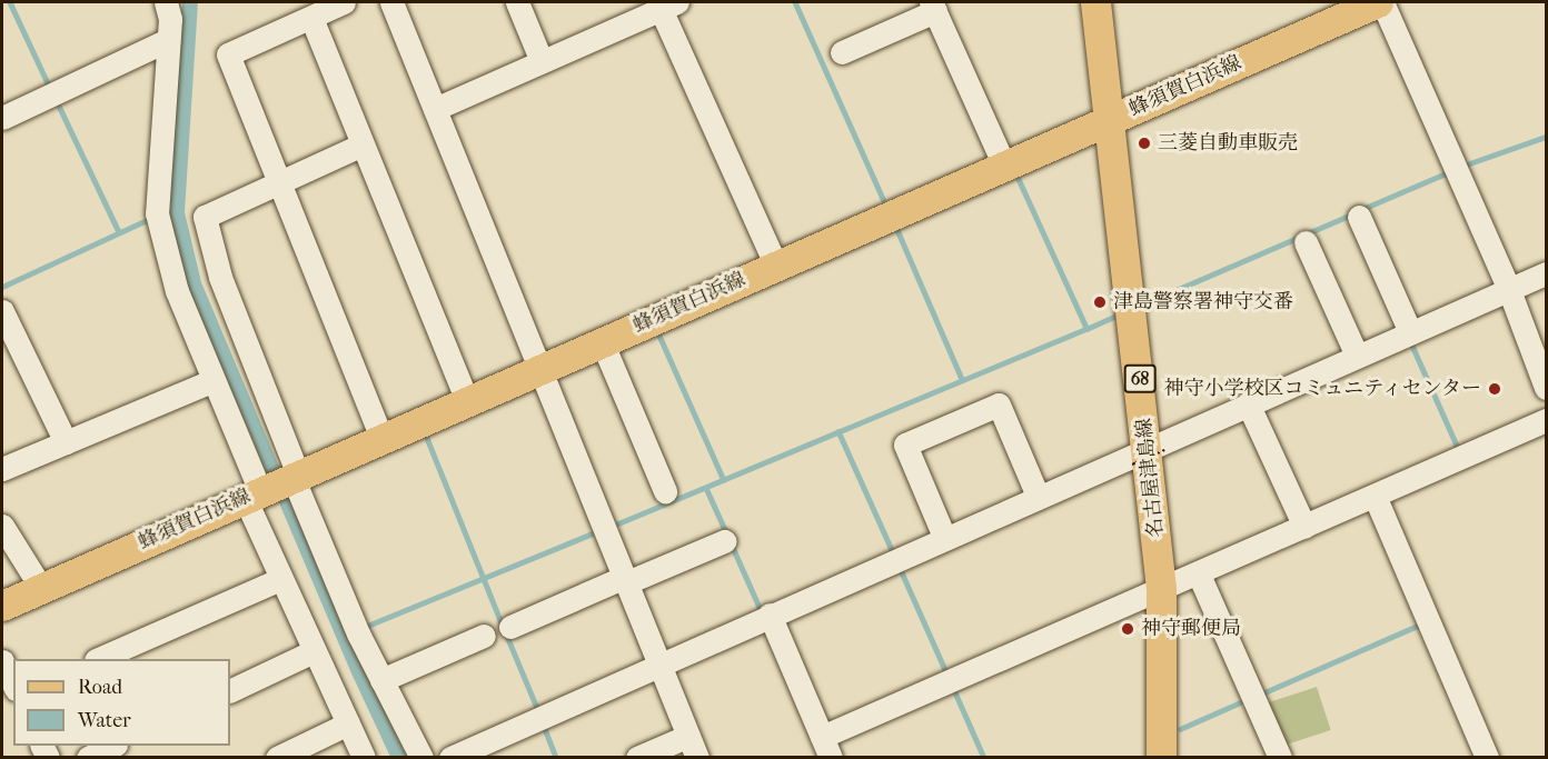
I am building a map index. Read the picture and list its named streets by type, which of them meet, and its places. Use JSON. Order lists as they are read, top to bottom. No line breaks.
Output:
{"streets":{"main road":["蜂須賀白浜線","68","名古屋津島線"]},"crossings":[["蜂須賀白浜線","名古屋津島線"]],"places":["三菱自動車販売","津島警察署神守交番","神守小学校区コミュニティセンター","神守郵便局"],"legend":["Road","Water"]}
